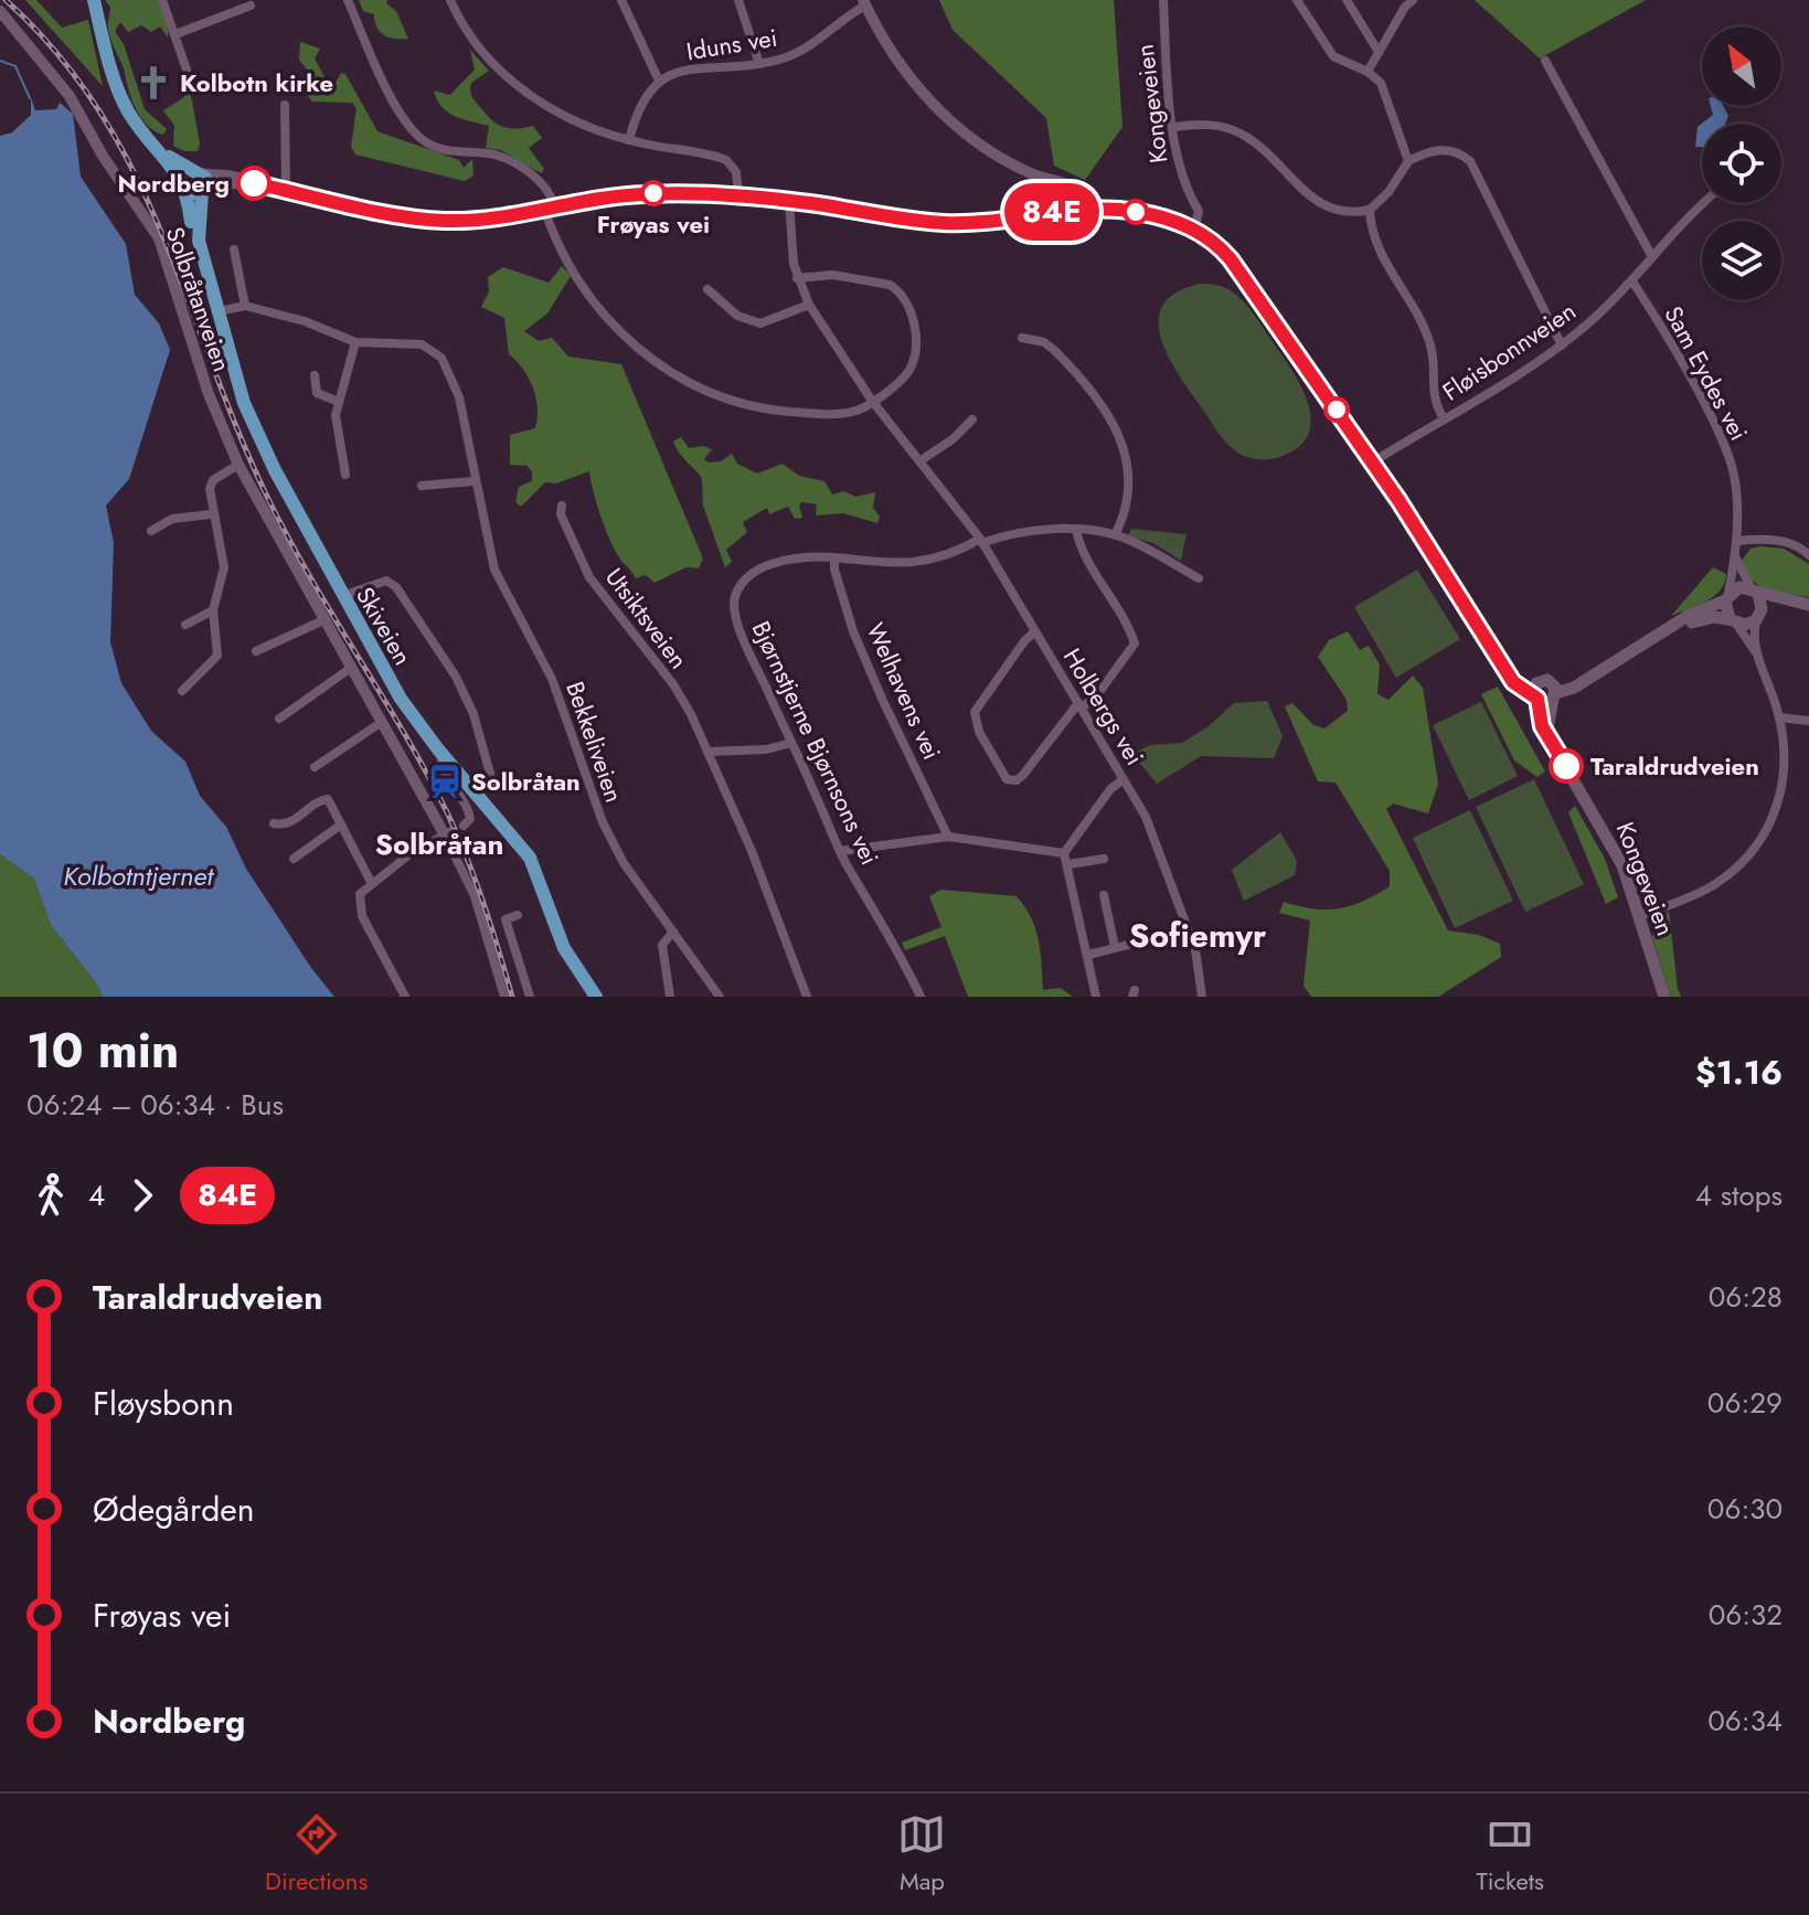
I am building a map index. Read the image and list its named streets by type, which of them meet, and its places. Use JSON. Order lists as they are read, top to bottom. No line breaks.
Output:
{"streets":{"main road":["Kongeveien","Skiveien"],"street":["Iduns vei","Solbråtanveien","Fløisbonnveien","Sam Eydes vei","Utsiktsveien","Welhavens vei","Holbergs vei","Bekkeliveien","Bjørnstjerne Bjørnsons vei"]},"crossings":[["Fløisbonnveien","Sam Eydes vei"],["Skiveien","Bekkeliveien"],["Welhavens vei","Bjørnstjerne Bjørnsons vei"],["Holbergs vei","Bjørnstjerne Bjørnsons vei"]],"districts":["Solbråtan","Sofiemyr"],"water":["Kolbotntjernet"],"places":{"church":["Kolbotn kirke"],"other":["Nordberg","Frøyas vei","Taraldrudveien"],"station":["Solbråtan"]},"lines":["bus line 84E"],"north":"top left","page":{"on_map":"84E","heading":["10 min","06:24 – 06:34 · Bus","$1.16"],"legs":["4","84E","4 stops"],"list":[{"name":"Taraldrudveien","value":"06:28"},{"name":"Fløysbonn","value":"06:29"},{"name":"Ødegården","value":"06:30"},{"name":"Frøyas vei","value":"06:32"},{"name":"Nordberg","value":"06:34"}],"tabs":["Directions","Map","Tickets"]}}
